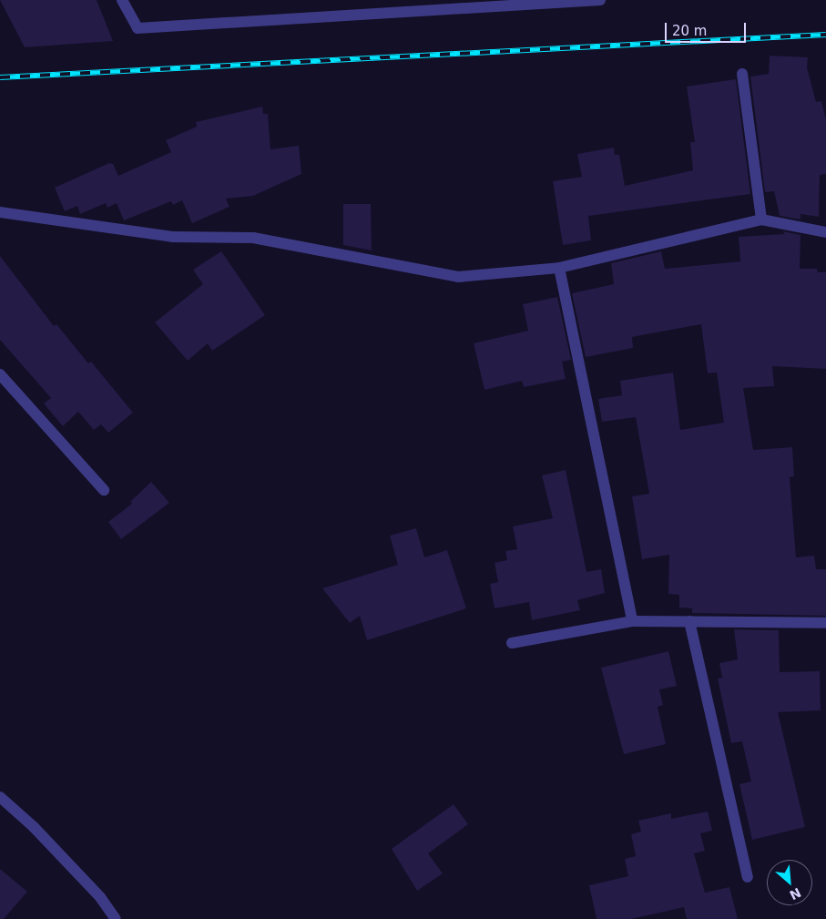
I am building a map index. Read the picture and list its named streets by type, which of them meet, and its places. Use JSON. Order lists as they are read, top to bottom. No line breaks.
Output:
{"scale_bar":"20 m","north":"bottom right"}
